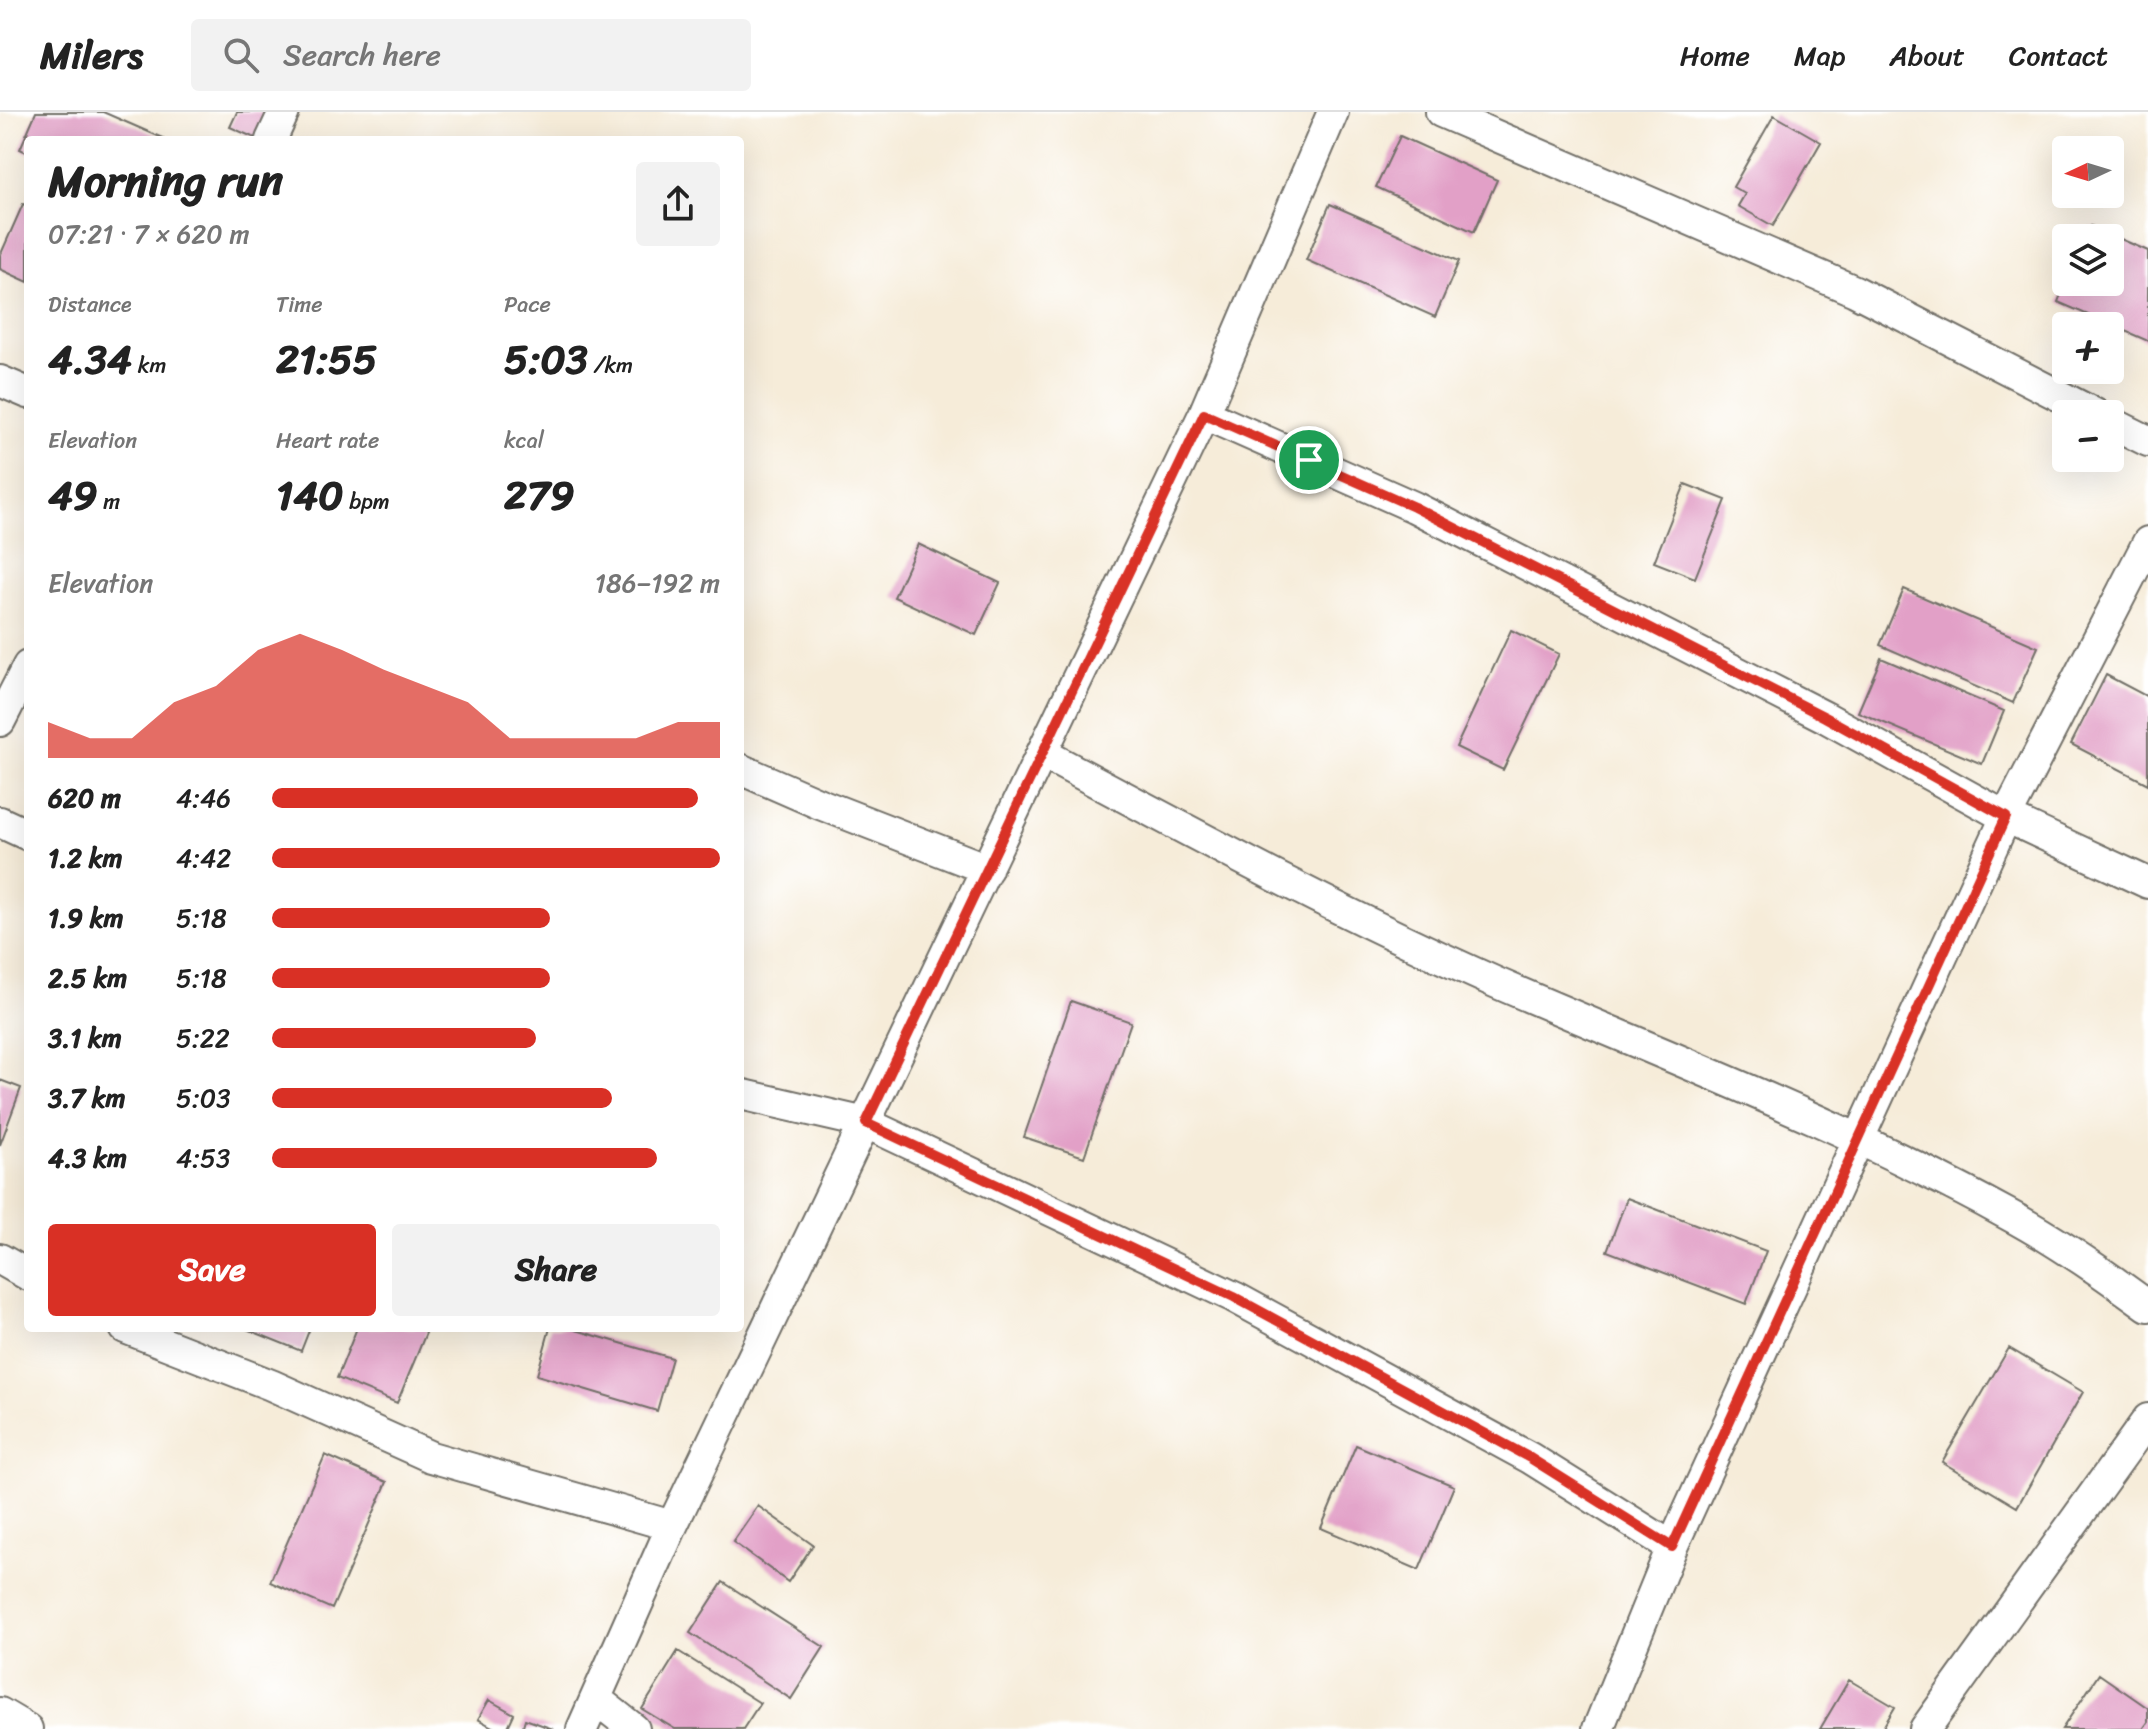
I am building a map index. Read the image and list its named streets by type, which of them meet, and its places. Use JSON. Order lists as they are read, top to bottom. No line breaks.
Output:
{"north":"left","page":{"header":"Milers","search":"Search here","nav":["Home","Map","About","Contact"],"map_buttons":["+","−"],"heading":["Morning run","07:21 · 7 × 620 m"],"stats":[["Distance","4.34 km"],["Time","21:55"],["Pace","5:03 /km"],["Elevation","49 m"],["Heart rate","140 bpm"],["kcal","279"]],"chart":["Elevation","186–192 m"],"list":[{"name":"620 m","note":"4:46"},{"name":"1.2 km","note":"4:42"},{"name":"1.9 km","note":"5:18"},{"name":"2.5 km","note":"5:18"},{"name":"3.1 km","note":"5:22"},{"name":"3.7 km","note":"5:03"},{"name":"4.3 km","note":"4:53"}],"buttons":["Save","Share"]}}
